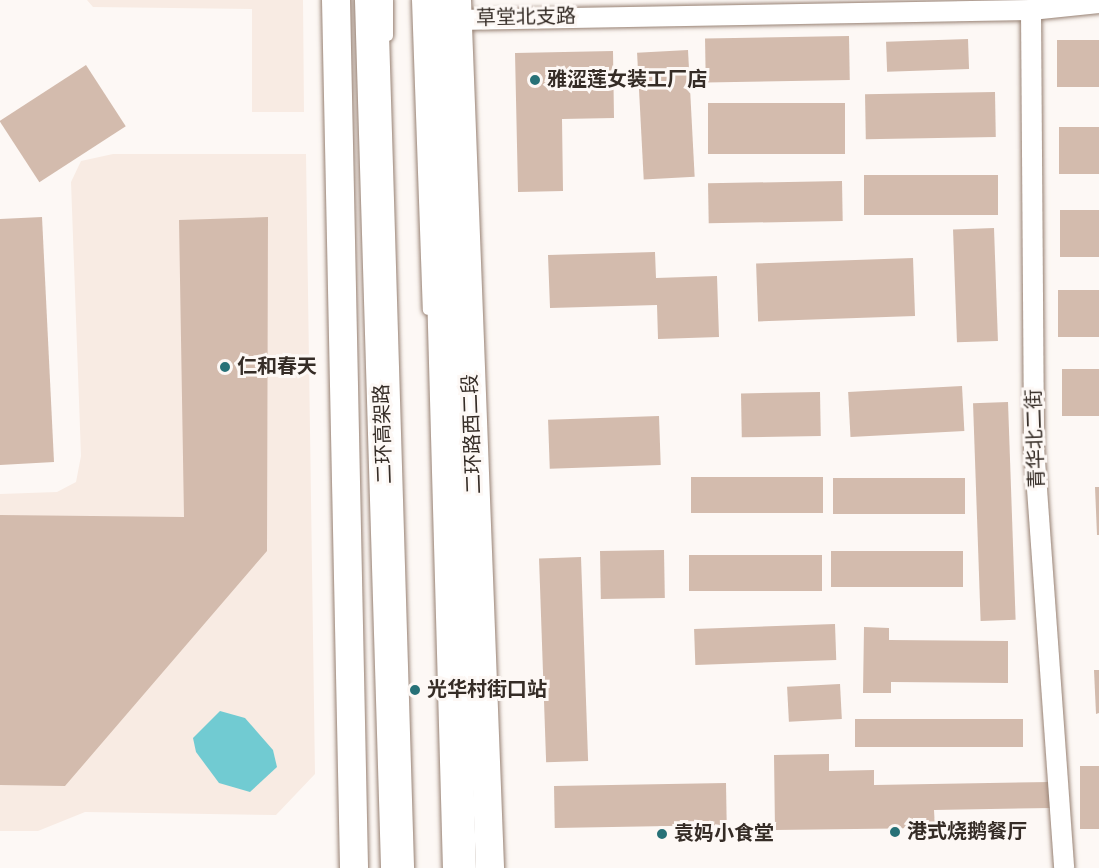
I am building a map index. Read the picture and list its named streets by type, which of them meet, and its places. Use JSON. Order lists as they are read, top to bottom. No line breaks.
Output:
{"streets":{"highway":["二环高架路"],"main road":["二环路西二段"],"street":["草堂北支路","青华北二街"]},"crossings":[["草堂北支路","二环路西二段"],["草堂北支路","青华北二街"]],"places":["雅涩莲女装工厂店","仁和春天","光华村街口站","港式烧鹅餐厅","袁妈小食堂"]}
